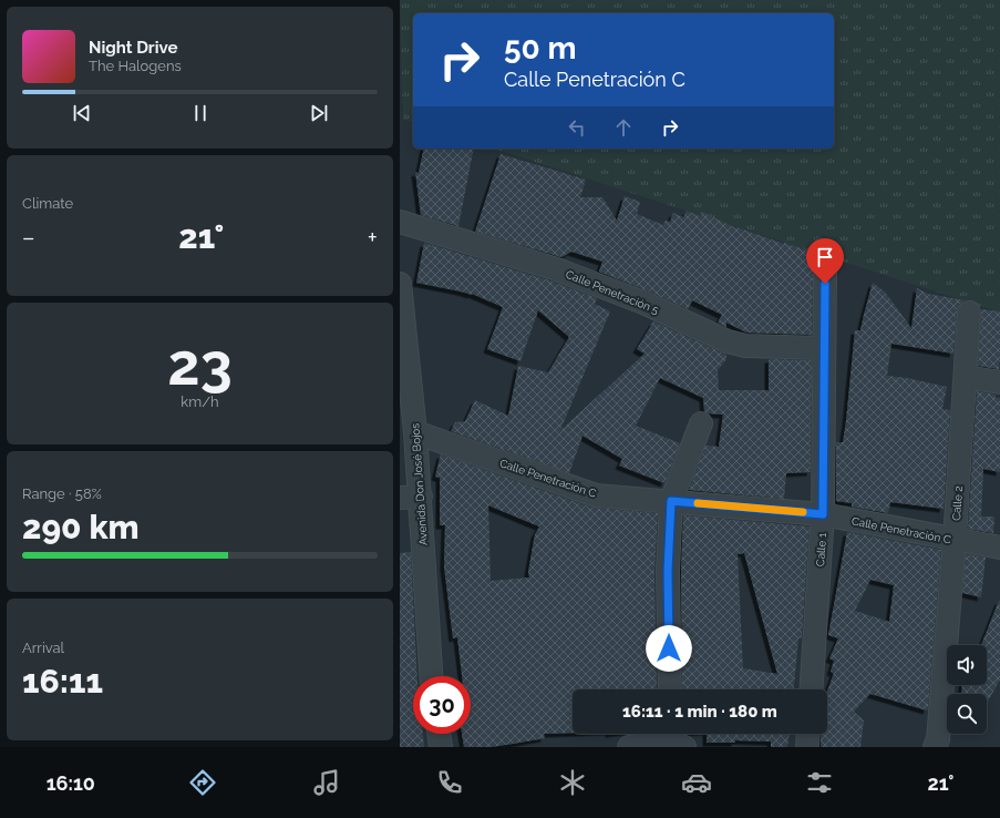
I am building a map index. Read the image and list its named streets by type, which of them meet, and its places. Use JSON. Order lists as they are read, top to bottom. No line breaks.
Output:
{"streets":{"street":["Calle Penetración 5","Calle Penetración C","Avenida Don José Bojos","Calle 2","Calle 1"]},"crossings":[["Calle Penetración 5","Calle 1"],["Calle Penetración C","Avenida Don José Bojos"],["Calle Penetración C","Calle 2"],["Calle Penetración C","Calle 1"]],"page":{"turn":["50 m","Calle Penetración C"],"song":["Night Drive","The Halogens"],"tile":["Climate",["23","km/h"],["Range · 58%","290 km"],["Arrival","16:11"]],"heat":["−","21°","+"],"limit":"30","trip":"16:11 · 1 min · 180 m","tabs":["16:10","21°"]}}
